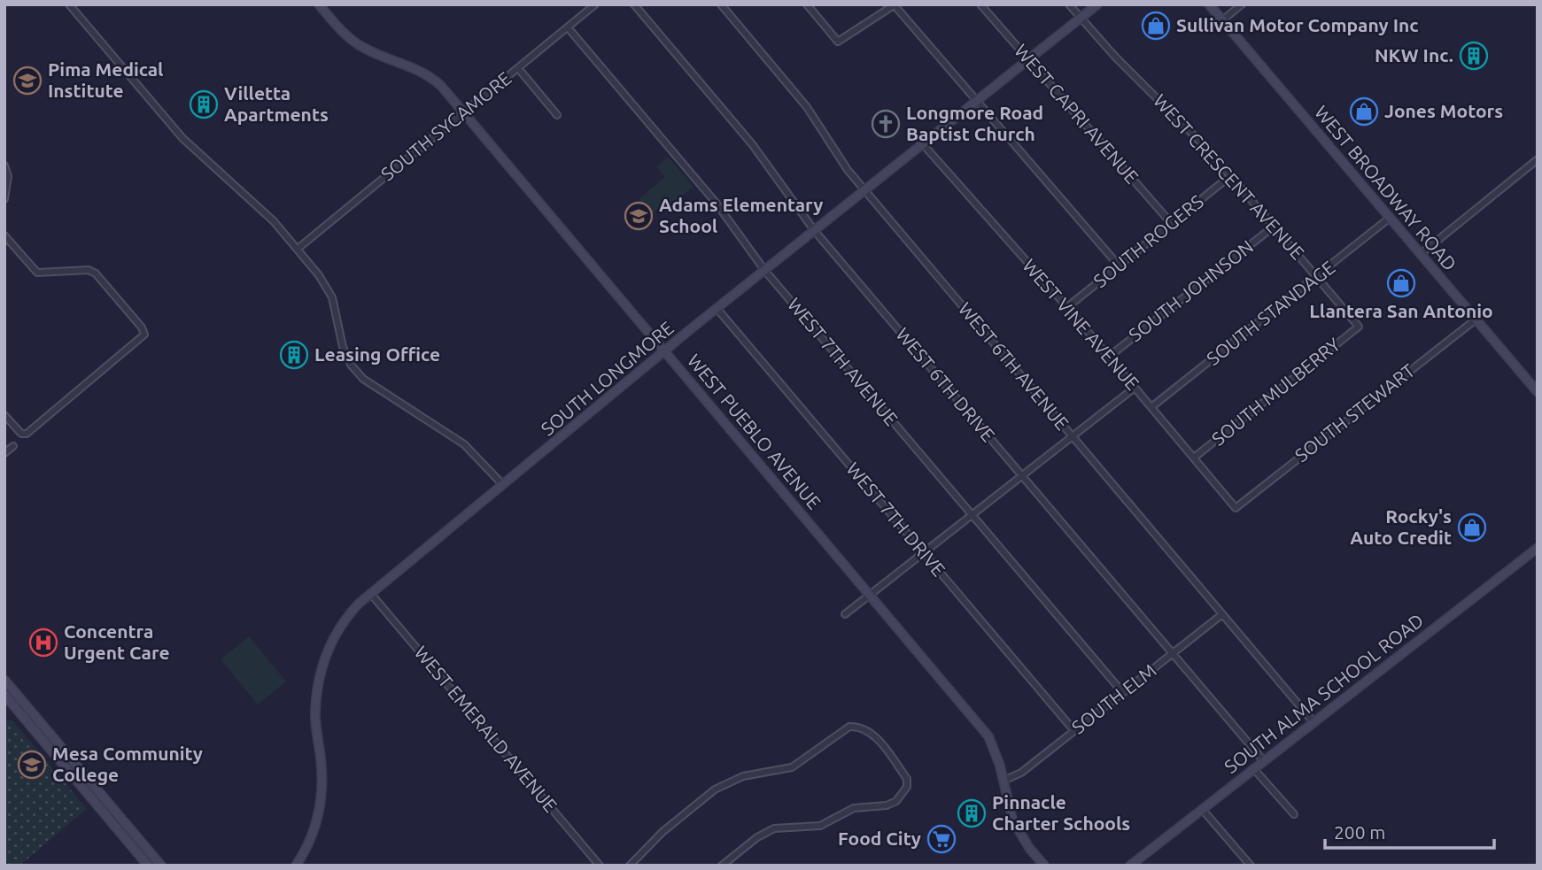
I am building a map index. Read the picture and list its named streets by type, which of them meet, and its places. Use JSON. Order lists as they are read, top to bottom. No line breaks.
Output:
{"streets":{"street":["WEST CAPRI AVENUE","SOUTH SYCAMORE","WEST CRESCENT AVENUE","WEST BROADWAY ROAD","SOUTH ROGERS","SOUTH JOHNSON","SOUTH STANDAGE","WEST VINE AVENUE","WEST 7TH AVENUE","WEST 6TH AVENUE","SOUTH LONGMORE","WEST 6TH DRIVE","SOUTH MULBERRY","SOUTH STEWART","WEST PUEBLO AVENUE","WEST 7TH DRIVE","SOUTH ALMA SCHOOL ROAD","SOUTH ELM","WEST EMERALD AVENUE"]},"crossings":[["WEST CAPRI AVENUE","SOUTH ROGERS"],["WEST CAPRI AVENUE","SOUTH LONGMORE"],["SOUTH SYCAMORE","WEST 7TH AVENUE"],["SOUTH SYCAMORE","WEST PUEBLO AVENUE"],["WEST CRESCENT AVENUE","SOUTH ROGERS"],["WEST CRESCENT AVENUE","SOUTH JOHNSON"],["WEST CRESCENT AVENUE","SOUTH STANDAGE"],["WEST CRESCENT AVENUE","SOUTH LONGMORE"],["WEST CRESCENT AVENUE","SOUTH MULBERRY"],["WEST BROADWAY ROAD","SOUTH STANDAGE"],["WEST BROADWAY ROAD","SOUTH STEWART"],["SOUTH ROGERS","WEST VINE AVENUE"],["SOUTH JOHNSON","WEST VINE AVENUE"],["SOUTH STANDAGE","WEST VINE AVENUE"],["WEST VINE AVENUE","SOUTH LONGMORE"],["WEST VINE AVENUE","SOUTH MULBERRY"],["WEST VINE AVENUE","SOUTH STEWART"],["WEST 7TH AVENUE","SOUTH LONGMORE"],["WEST 7TH AVENUE","SOUTH ELM"],["WEST 6TH AVENUE","SOUTH LONGMORE"],["WEST 6TH AVENUE","SOUTH ALMA SCHOOL ROAD"],["WEST 6TH AVENUE","SOUTH ELM"],["SOUTH LONGMORE","WEST 6TH DRIVE"],["SOUTH LONGMORE","WEST PUEBLO AVENUE"],["SOUTH LONGMORE","WEST 7TH DRIVE"],["SOUTH LONGMORE","WEST EMERALD AVENUE"],["WEST 6TH DRIVE","SOUTH ALMA SCHOOL ROAD"],["WEST 6TH DRIVE","SOUTH ELM"],["WEST PUEBLO AVENUE","SOUTH ELM"],["WEST 7TH DRIVE","SOUTH ELM"]],"places":{"shop":["Sullivan Motor Company Inc","Jones Motors","Llantera San Antonio","Rocky's Auto Credit"],"building":["NKW Inc.","Villetta Apartments","Leasing Office","Pinnacle Charter Schools"],"school or university":["Pima Medical Institute","Adams Elementary School","Mesa Community College"],"church":["Longmore Road Baptist Church"],"hospital":["Concentra Urgent Care"],"supermarket":["Food City"]},"scale_bar":"200 m"}
